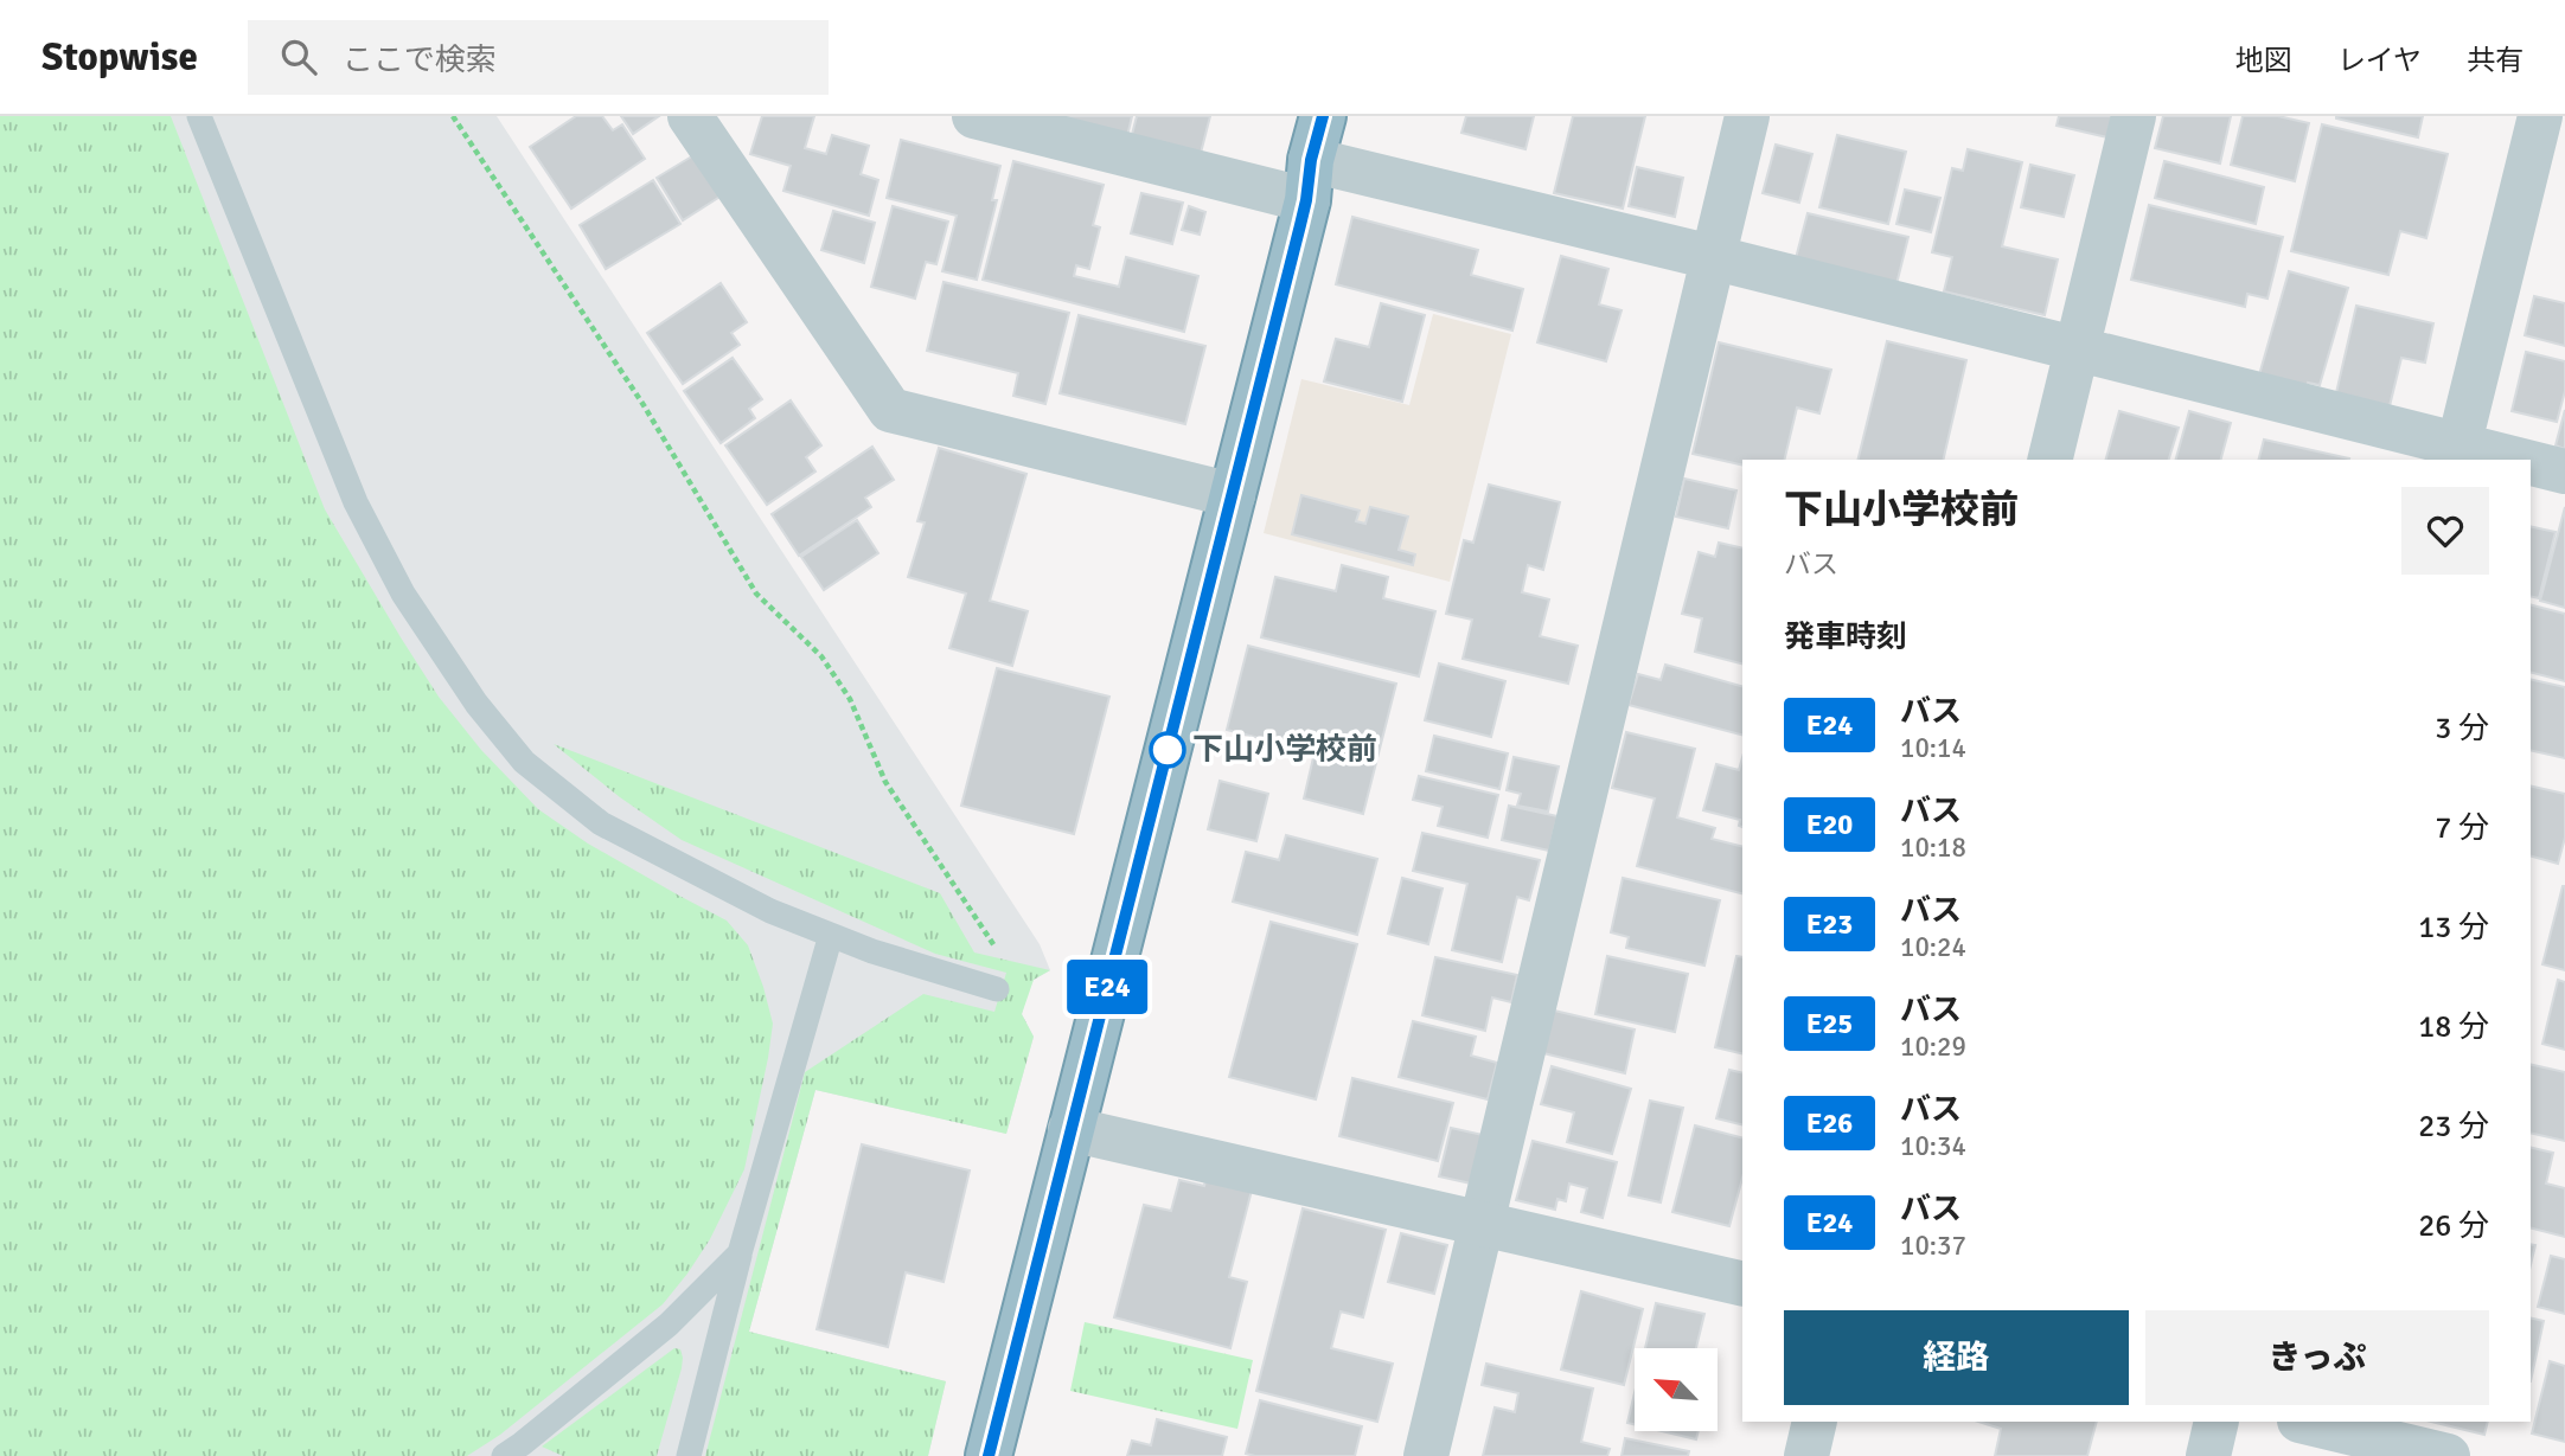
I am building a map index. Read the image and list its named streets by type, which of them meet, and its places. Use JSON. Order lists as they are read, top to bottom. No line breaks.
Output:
{"places":["下山小学校前"],"lines":["bus line E24"],"north":"top left","page":{"header":"Stopwise","search":"ここで検索","nav":["地図","レイヤ","共有"],"on_map":"E24","heading":[["下山小学校前","バス"],"発車時刻"],"list":[{"mark":"E24","name":"バス","note":"10:14","value":"3 分"},{"mark":"E20","name":"バス","note":"10:18","value":"7 分"},{"mark":"E23","name":"バス","note":"10:24","value":"13 分"},{"mark":"E25","name":"バス","note":"10:29","value":"18 分"},{"mark":"E26","name":"バス","note":"10:34","value":"23 分"},{"mark":"E24","name":"バス","note":"10:37","value":"26 分"}],"buttons":["経路","きっぷ"]}}
